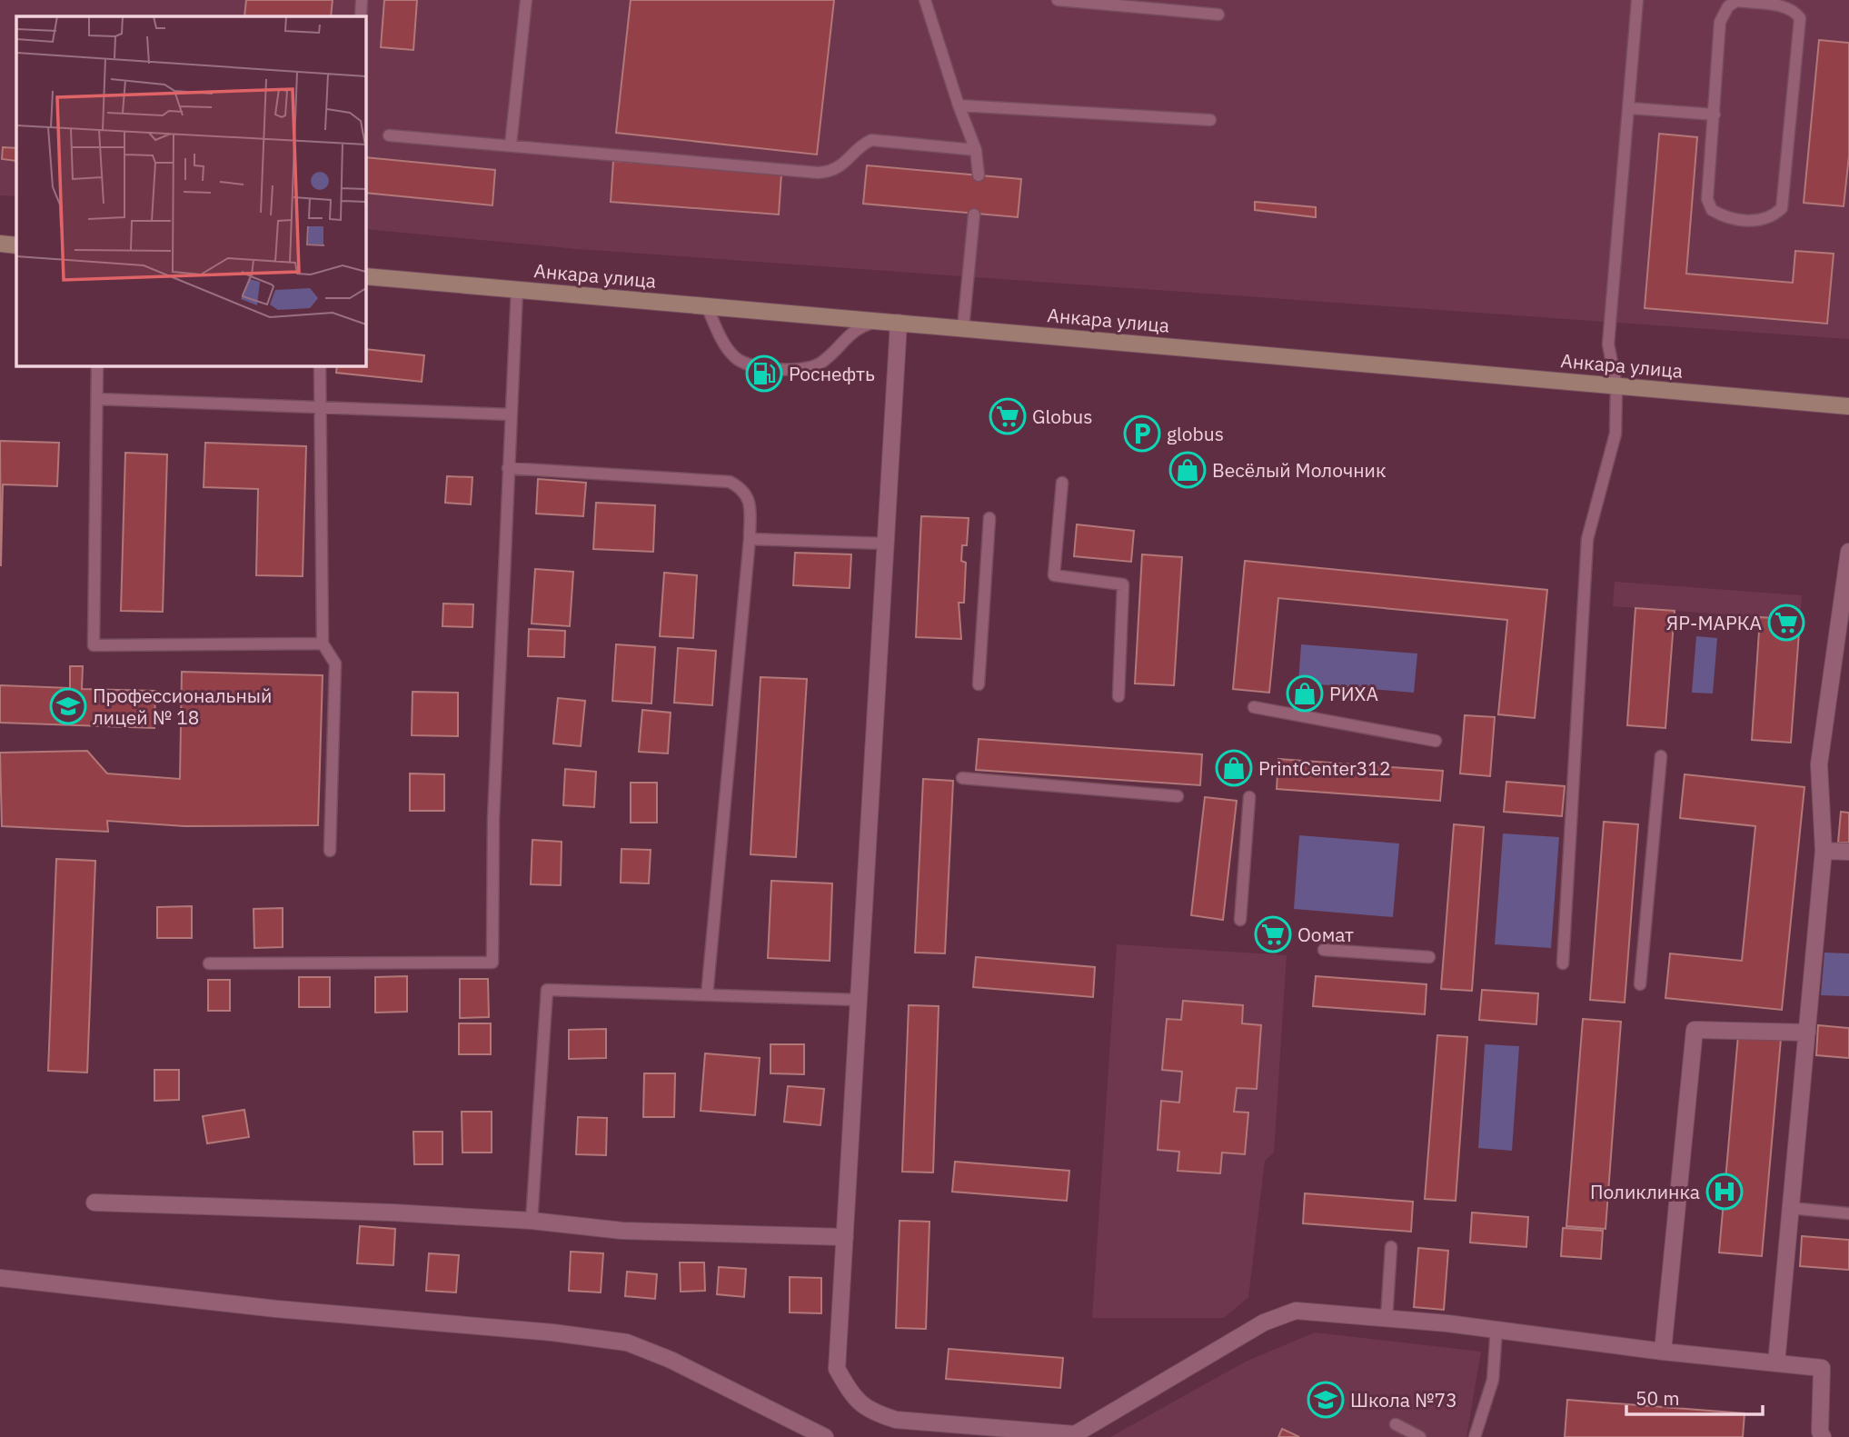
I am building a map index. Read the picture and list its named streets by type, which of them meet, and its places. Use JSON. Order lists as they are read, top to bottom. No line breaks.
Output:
{"streets":{"main road":["Анкара улица"]},"places":{"fuel station":["Роснефть"],"supermarket":["Globus","ЯР-МАРКА","Оомат"],"parking":["globus"],"shop":["Весёлый Молочник","РИХА","PrintCenter312"],"school or university":["Профессиональный лицей № 18","Школа №73"],"hospital":["Поликлинка"]},"scale_bar":"50 m"}
